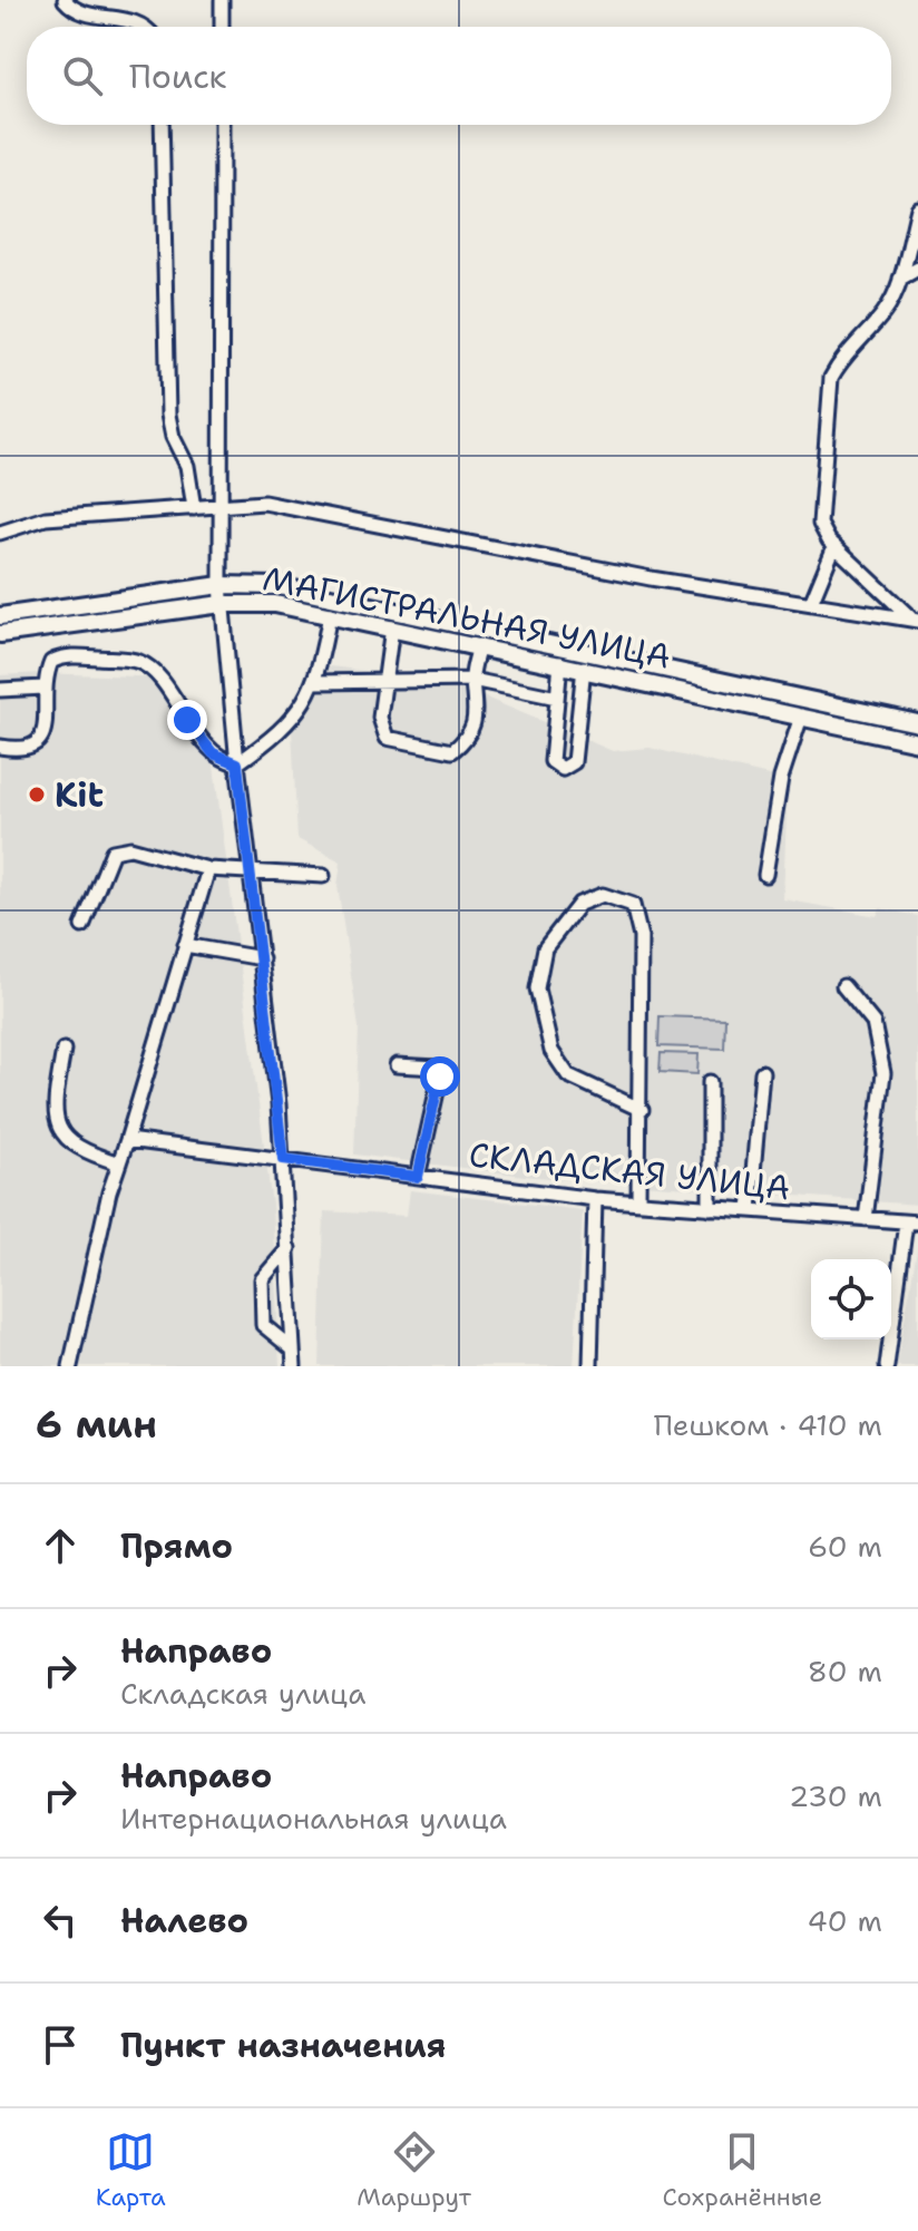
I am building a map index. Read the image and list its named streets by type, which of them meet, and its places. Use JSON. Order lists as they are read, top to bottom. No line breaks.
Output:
{"streets":{"main road":["МАГИСТРАЛЬНАЯ УЛИЦА"],"street":["СКЛАДСКАЯ УЛИЦА"]},"places":["Kit"],"page":{"search":"Поиск","heading":["6 мин","Пешком · 410 m"],"list":[["Прямо","60 m"],["Направо","Складская улица","80 m"],["Направо","Интернациональная улица","230 m"],["Налево","40 m"],"Пункт назначения"],"nav":["Карта","Маршрут","Сохранённые"]}}
